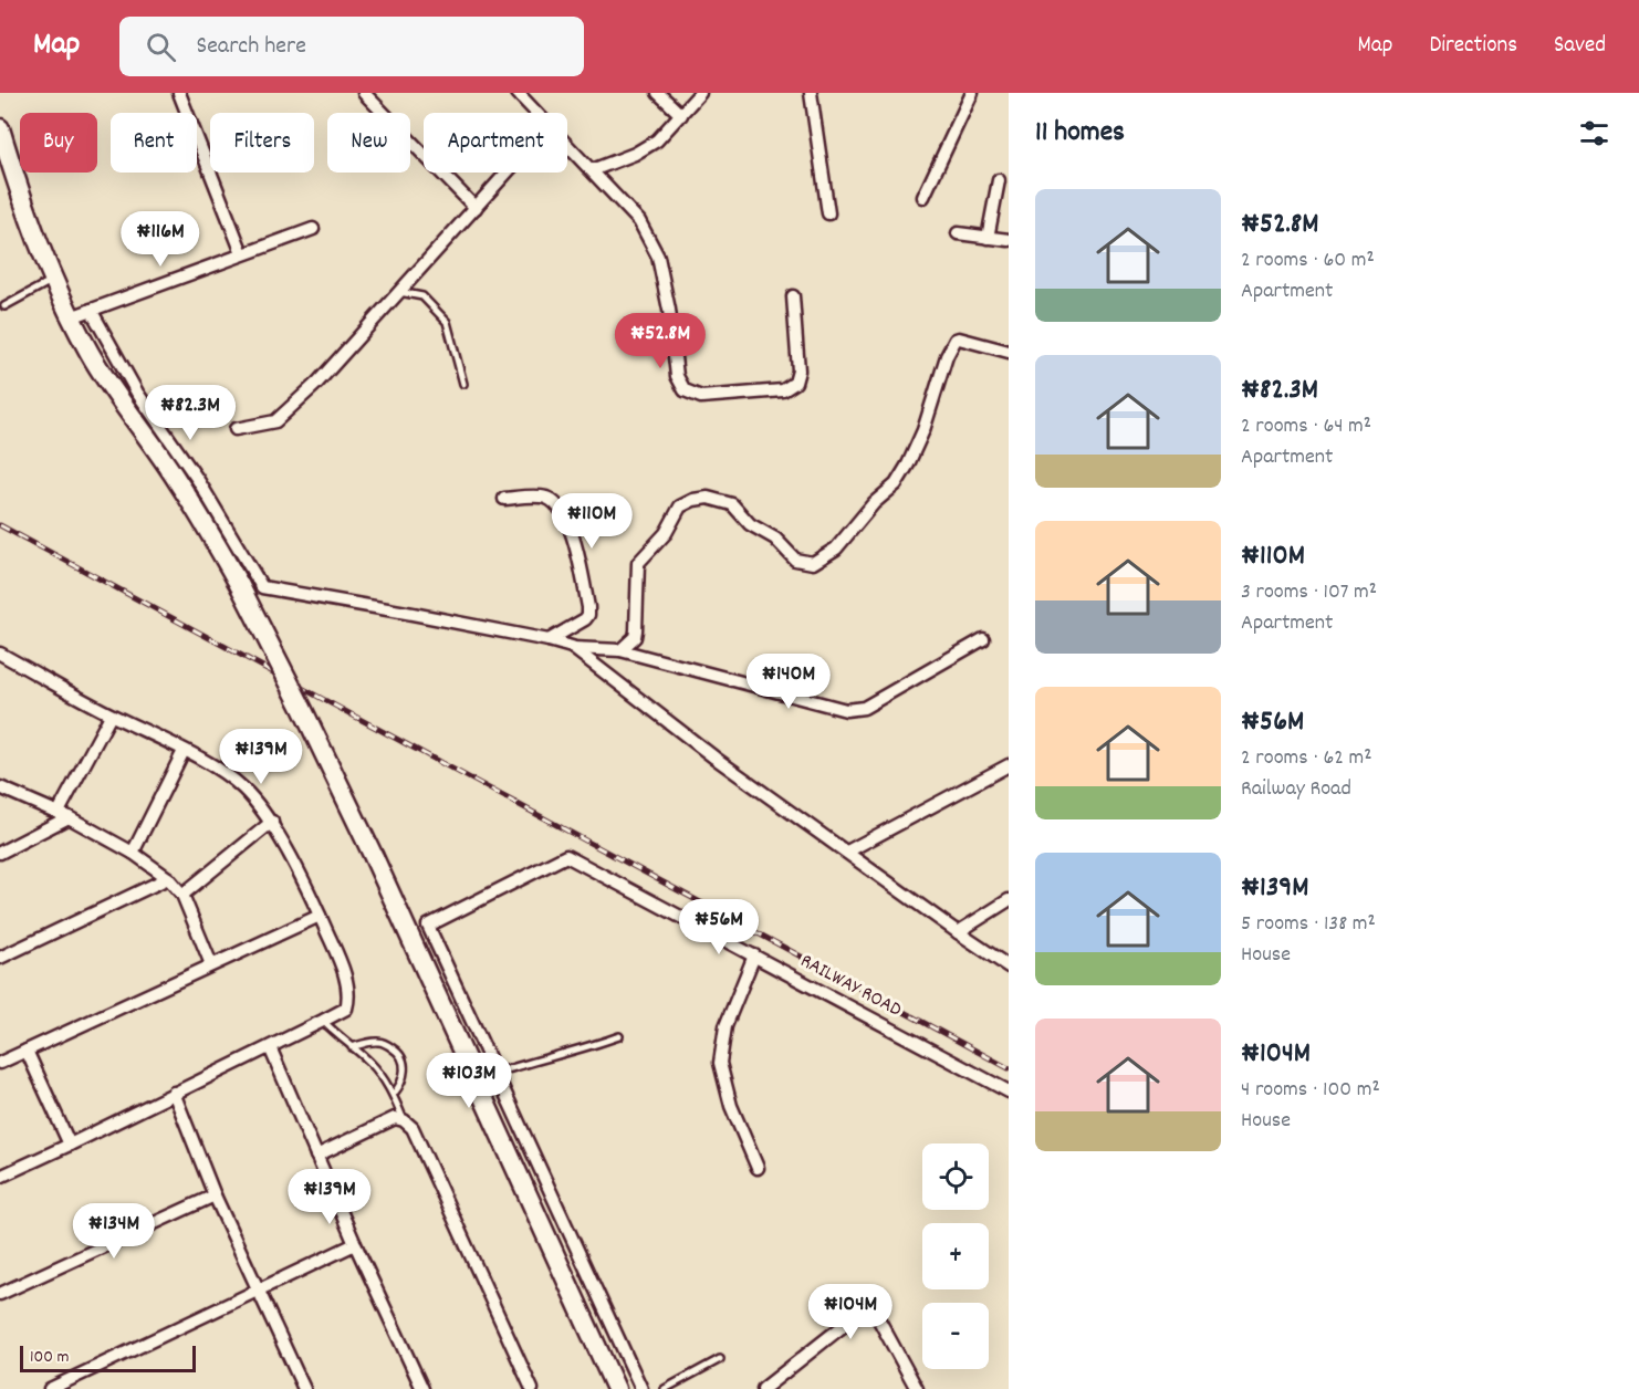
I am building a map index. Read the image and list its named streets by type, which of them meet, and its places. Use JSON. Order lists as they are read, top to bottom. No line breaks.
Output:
{"streets":{"street":["RAILWAY ROAD"]},"scale_bar":"100 m","page":{"header":"Map","search":"Search here","nav":["Map","Directions","Saved"],"heading":"11 homes","chip":["Buy","Rent","Filters","New","Apartment"],"list":[{"name":"₦52.8M","note":"2 rooms · 60 m² · Apartment"},{"name":"₦82.3M","note":"2 rooms · 64 m² · Apartment"},{"name":"₦110M","note":"3 rooms · 107 m² · Apartment"},{"name":"₦56M","note":"2 rooms · 62 m² · Railway Road"},{"name":"₦139M","note":"5 rooms · 138 m² · House"},{"name":"₦104M","note":"4 rooms · 100 m² · House"}],"price":["₦116M","₦52.8M","₦82.3M","₦110M","₦140M","₦139M","₦56M","₦103M","₦139M","₦134M","₦104M"],"map_buttons":["+","−"],"scale":"100 m"}}
